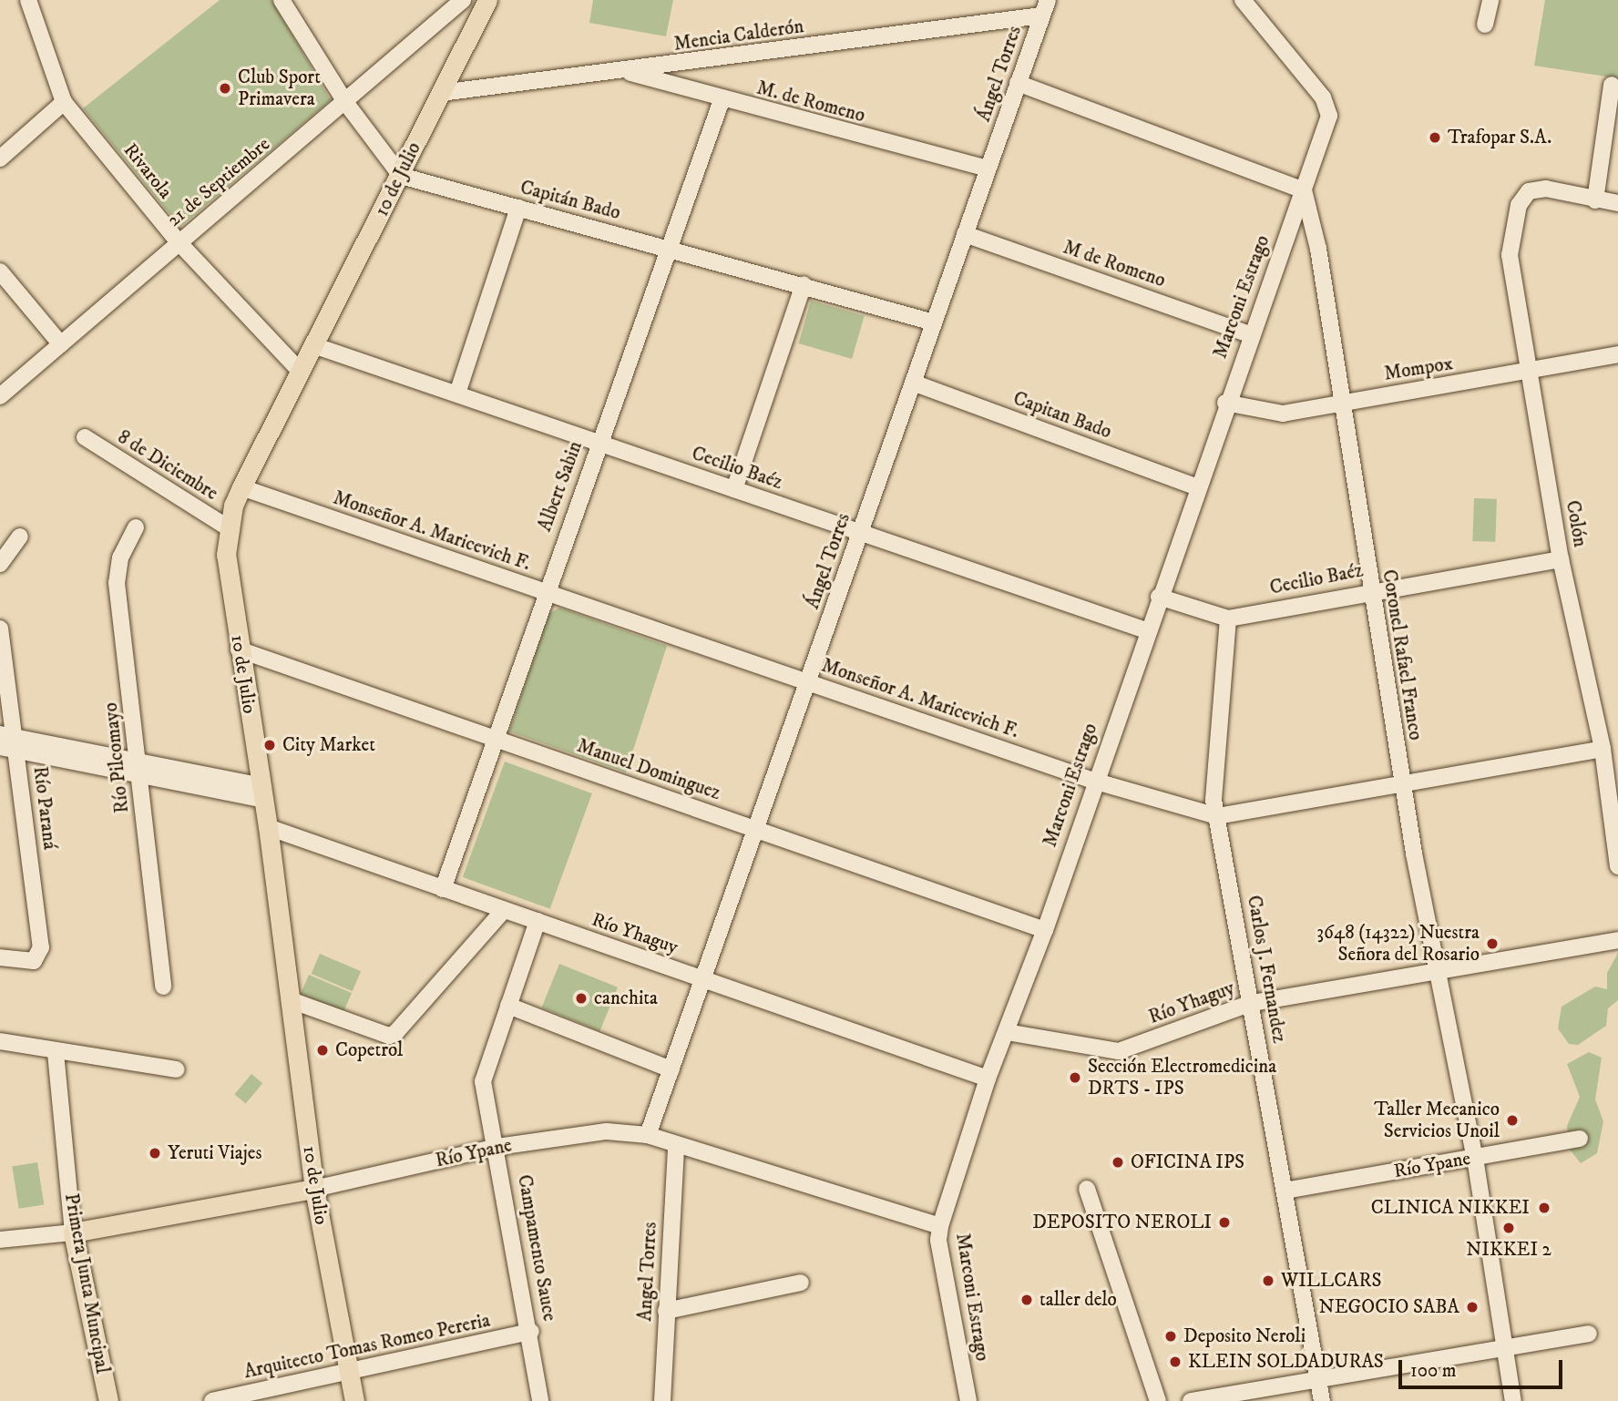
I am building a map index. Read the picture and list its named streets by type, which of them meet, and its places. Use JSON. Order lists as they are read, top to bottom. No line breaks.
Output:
{"streets":{"main road":["10 de Julio","Río Ypane","Primera Junta Muncipal"],"street":["Mencia Calderón","Ángel Torres","M. de Romeno","Rivarola","21 de Septiembre","Capitán Bado","M de Romeno","Marconi Estrago","Mompox","Capitan Bado","8 de Diciembre","Cecilio Baéz","Albert Sabin","Colón","Monseñor A. Maricevich F.","Coronel Rafael Franco","Río Pilcomayo","Manuel Dominguez","Río Paraná","Río Yhaguy","Carlos J. Fernandez","Campamento Sauce","Angel Torres","Arquitecto Tomas Romeo Pereria"]},"crossings":[["Mencia Calderón","Ángel Torres"],["Mencia Calderón","M. de Romeno"],["Mencia Calderón","10 de Julio"],["Ángel Torres","M. de Romeno"],["Ángel Torres","Capitán Bado"],["Ángel Torres","M de Romeno"],["Ángel Torres","Capitan Bado"],["Ángel Torres","Cecilio Baéz"],["Ángel Torres","Monseñor A. Maricevich F."],["Ángel Torres","Manuel Dominguez"],["Ángel Torres","Río Yhaguy"],["Ángel Torres","Río Ypane"],["M. de Romeno","Albert Sabin"],["Rivarola","10 de Julio"],["Rivarola","21 de Septiembre"],["10 de Julio","Capitán Bado"],["10 de Julio","8 de Diciembre"],["10 de Julio","Cecilio Baéz"],["10 de Julio","Monseñor A. Maricevich F."],["10 de Julio","Manuel Dominguez"],["10 de Julio","Río Yhaguy"],["10 de Julio","Río Ypane"],["10 de Julio","Arquitecto Tomas Romeo Pereria"],["Capitán Bado","Albert Sabin"],["M de Romeno","Marconi Estrago"],["Marconi Estrago","Mompox"],["Marconi Estrago","Capitan Bado"],["Marconi Estrago","Cecilio Baéz"],["Marconi Estrago","Monseñor A. Maricevich F."],["Marconi Estrago","Coronel Rafael Franco"],["Marconi Estrago","Manuel Dominguez"],["Marconi Estrago","Río Yhaguy"],["Marconi Estrago","Río Ypane"],["Mompox","Colón"],["Mompox","Coronel Rafael Franco"],["Cecilio Baéz","Albert Sabin"],["Cecilio Baéz","Colón"],["Cecilio Baéz","Coronel Rafael Franco"],["Cecilio Baéz","Carlos J. Fernandez"],["Albert Sabin","Monseñor A. Maricevich F."],["Albert Sabin","Manuel Dominguez"],["Albert Sabin","Río Yhaguy"],["Colón","Monseñor A. Maricevich F."],["Monseñor A. Maricevich F.","Coronel Rafael Franco"],["Monseñor A. Maricevich F.","Carlos J. Fernandez"],["Coronel Rafael Franco","Río Yhaguy"],["Coronel Rafael Franco","Río Ypane"],["Río Yhaguy","Carlos J. Fernandez"],["Río Yhaguy","Campamento Sauce"],["Carlos J. Fernandez","Río Ypane"],["Río Ypane","Campamento Sauce"],["Río Ypane","Angel Torres"],["Río Ypane","Primera Junta Muncipal"],["Campamento Sauce","Arquitecto Tomas Romeo Pereria"]],"places":["Club Sport Primavera","Trafopar S.A.","City Market","3648 (14322) Nuestra Señora del Rosario","canchita","Copetrol","Sección Electromedicina DRTS - IPS","Taller Mecanico Servicios Unoil","Yeruti Viajes","OFICINA IPS","CLINICA NIKKEI","DEPOSITO NEROLI","NIKKEI 2","WILLCARS","taller delo","NEGOCIO SABA","Deposito Neroli","KLEIN SOLDADURAS"],"scale_bar":"100 m"}
